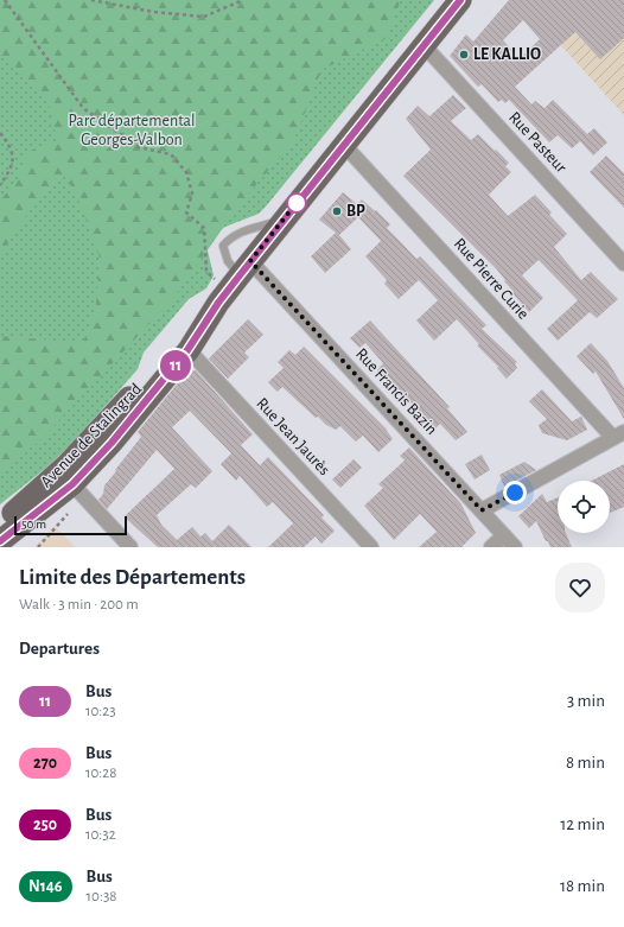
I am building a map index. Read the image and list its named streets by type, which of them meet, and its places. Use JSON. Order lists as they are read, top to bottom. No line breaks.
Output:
{"streets":{"main road":["Avenue de Stalingrad"],"street":["Rue Pasteur","Rue Pierre Curie","Rue Francis Bazin","Rue Jean Jaurès"]},"crossings":[["Rue Pasteur","Avenue de Stalingrad"],["Rue Pierre Curie","Avenue de Stalingrad"],["Rue Francis Bazin","Avenue de Stalingrad"],["Avenue de Stalingrad","Rue Jean Jaurès"]],"parks":["Parc départemental Georges-Valbon"],"places":["LE KALLIO","BP"],"lines":["bus line 11"],"scale_bar":"50 m","page":{"on_map":"11","scale":"50 m","heading":[["Limite des Départements","Walk · 3 min · 200 m"],"Departures"],"list":[{"mark":"11","name":"Bus","note":"10:23","value":"3 min"},{"mark":"270","name":"Bus","note":"10:28","value":"8 min"},{"mark":"250","name":"Bus","note":"10:32","value":"12 min"},{"mark":"N146","name":"Bus","note":"10:38","value":"18 min"}]}}
